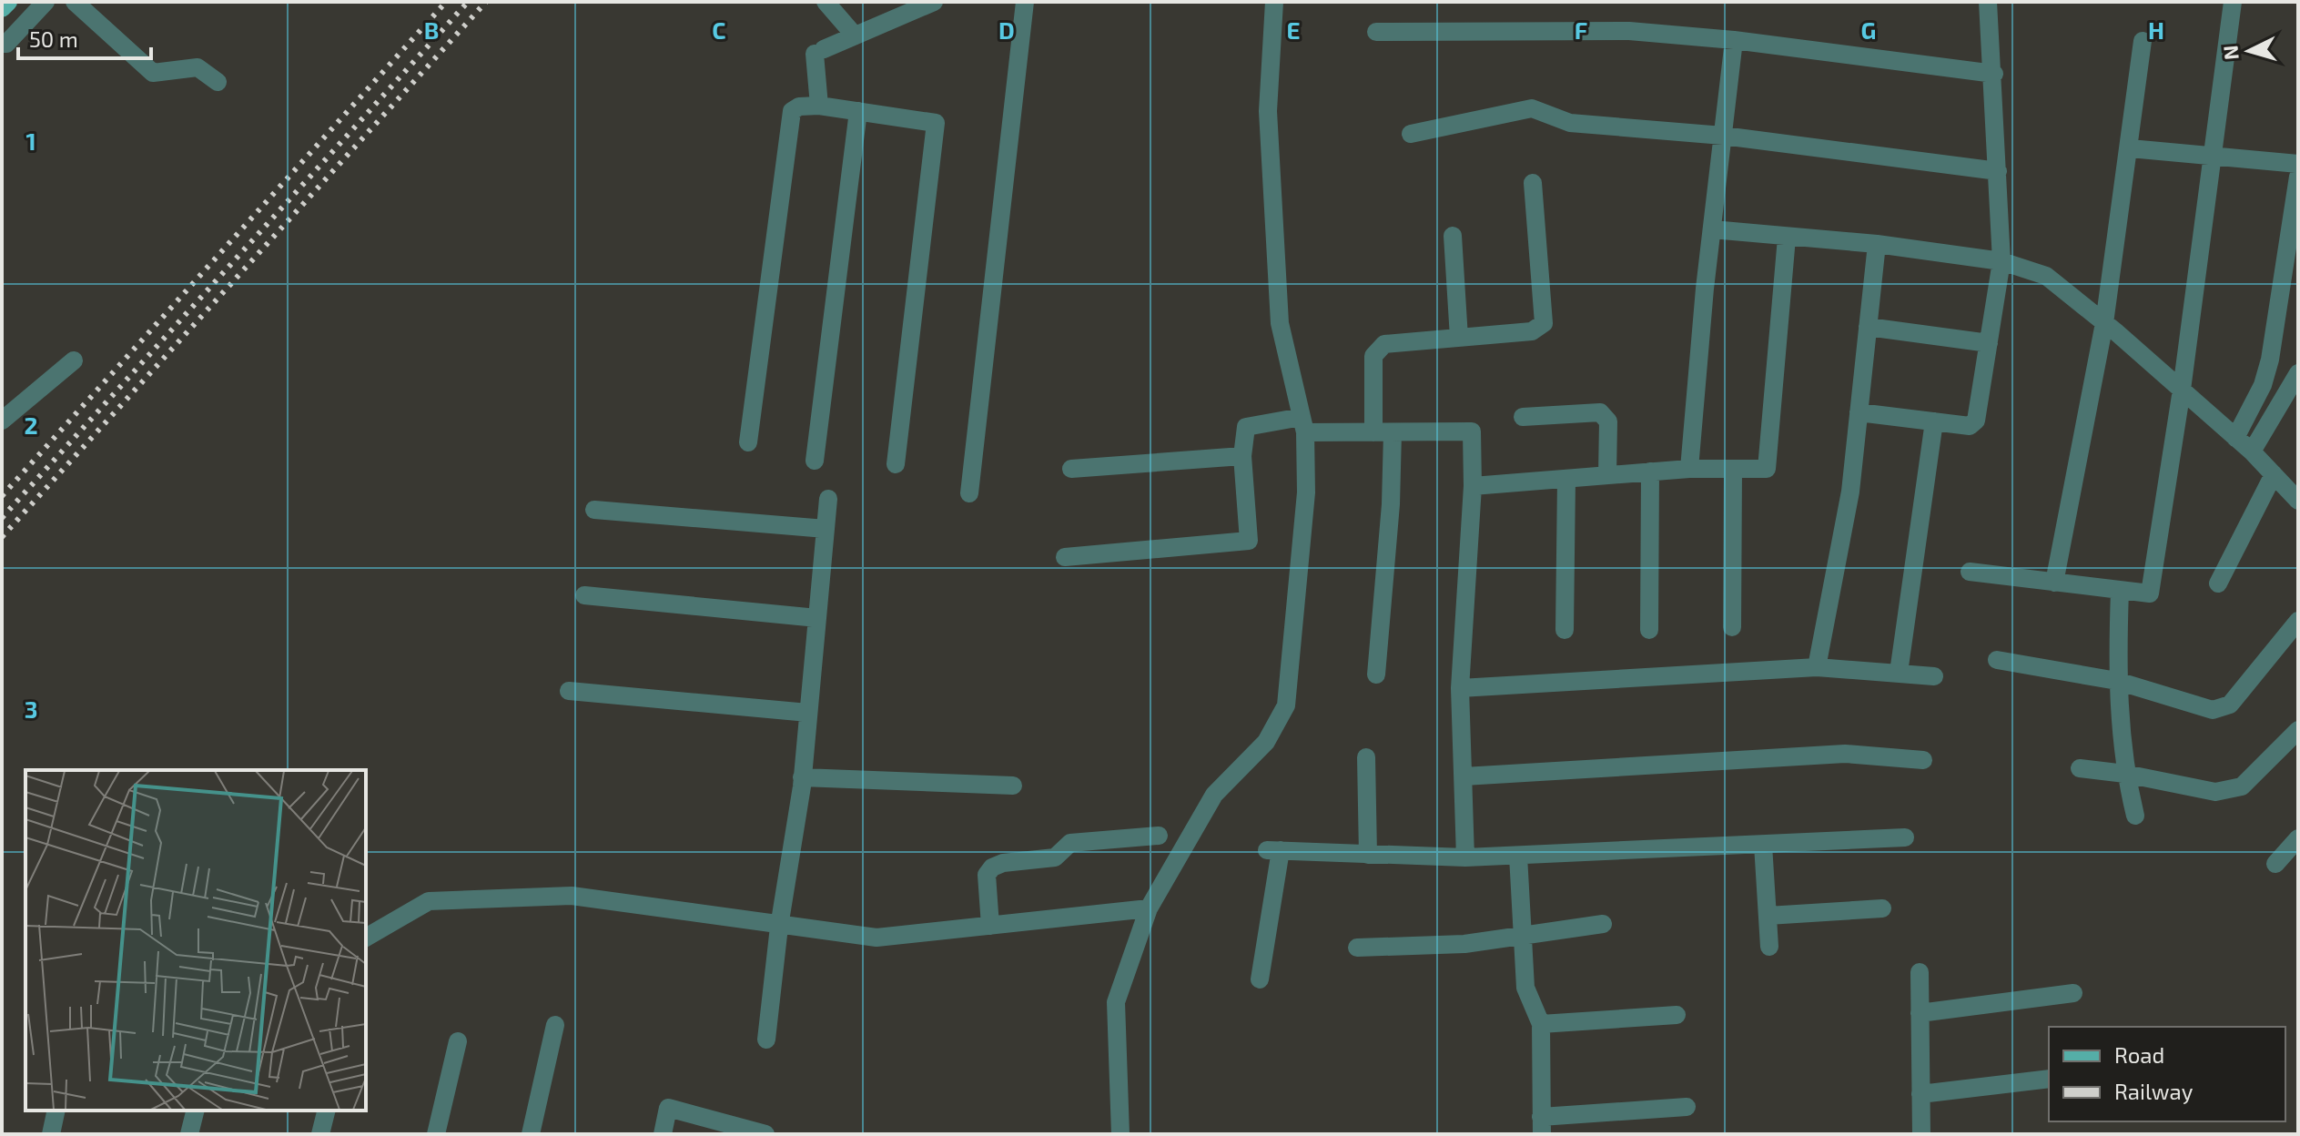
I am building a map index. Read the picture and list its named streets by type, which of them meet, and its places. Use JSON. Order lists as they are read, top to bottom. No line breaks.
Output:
{"legend":["Road","Railway"],"scale_bar":"50 m","north":"left","grid":{"columns":["B","C","D","E","F","G","H"],"rows":["1","2","3"]}}
